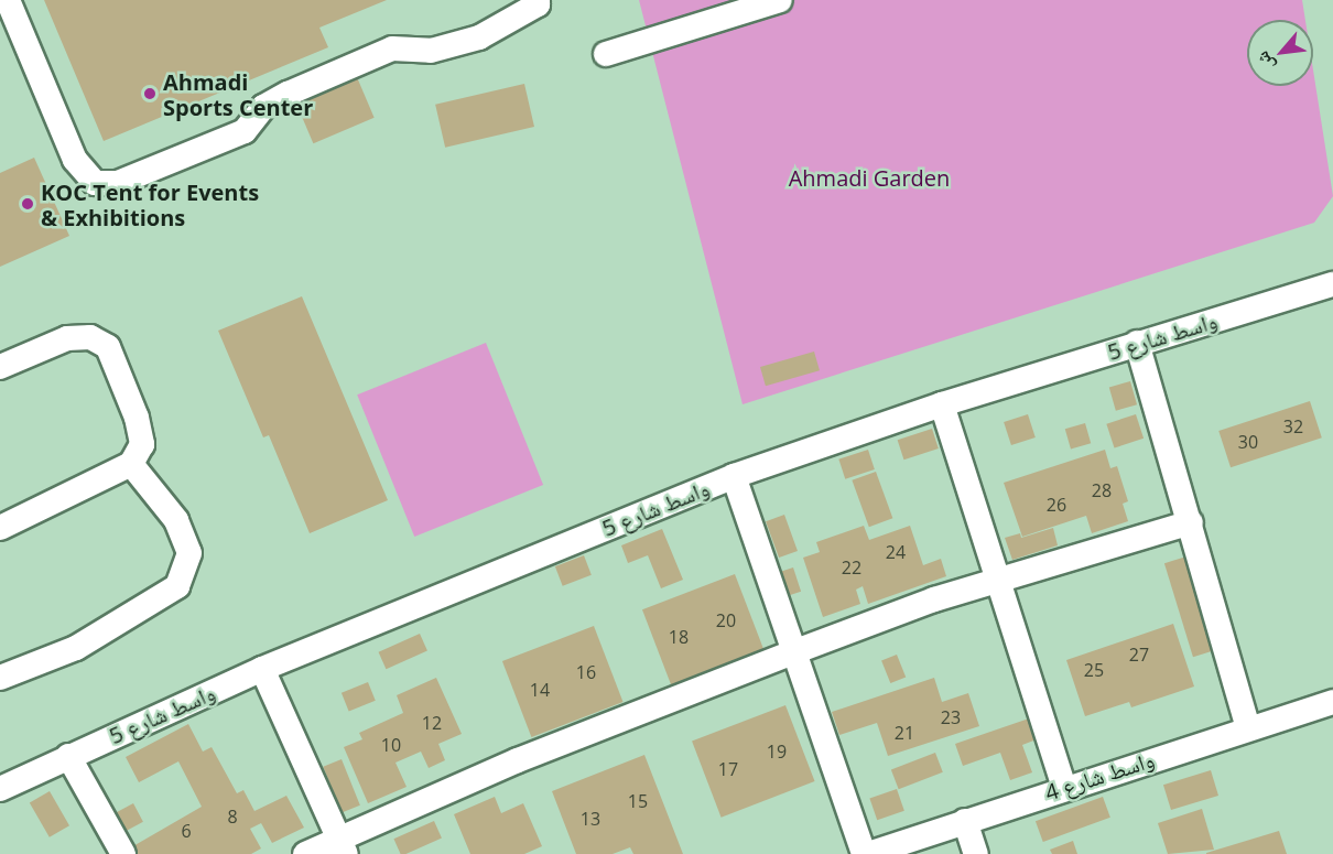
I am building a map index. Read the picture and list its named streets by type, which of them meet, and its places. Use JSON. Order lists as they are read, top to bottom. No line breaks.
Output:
{"streets":{"street":["واسط شارع 5","واسط شارع 4"]},"parks":["Ahmadi Garden"],"places":["Ahmadi Sports Center","KOC Tent for Events & Exhibitions"],"house_numbers":["32","30","28","26","24","22","20","18","27","25","16","14","23","12","21","10","19","17","15","8","13","6"],"north":"bottom left"}
